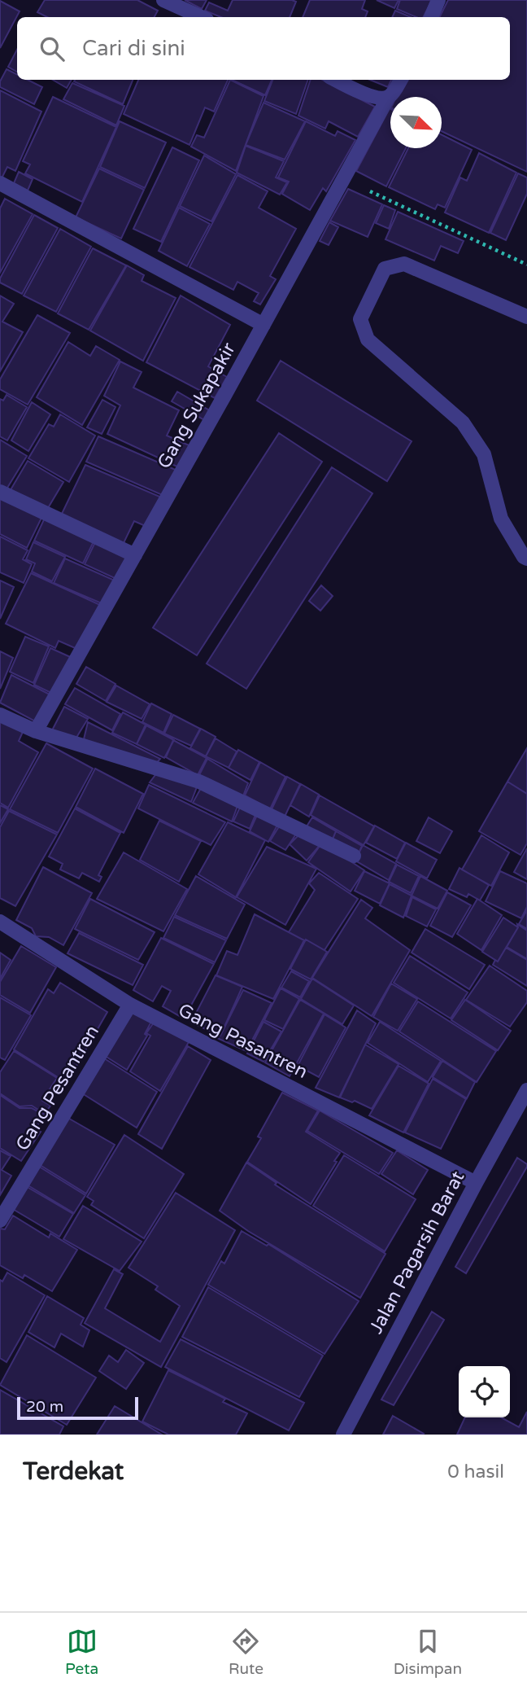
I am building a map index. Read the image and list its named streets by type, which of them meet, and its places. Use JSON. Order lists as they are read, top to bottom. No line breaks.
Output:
{"streets":{"street":["Gang Sukapakir","Gang Pasantren","Gang Pesantren","Jalan Pagarsih Barat"]},"crossings":[["Gang Pasantren","Gang Pesantren"],["Gang Pasantren","Jalan Pagarsih Barat"]],"scale_bar":"20 m","north":"bottom right","page":{"search":"Cari di sini","scale":"20 m","heading":["Terdekat","0 hasil"],"nav":["Peta","Rute","Disimpan"]}}
